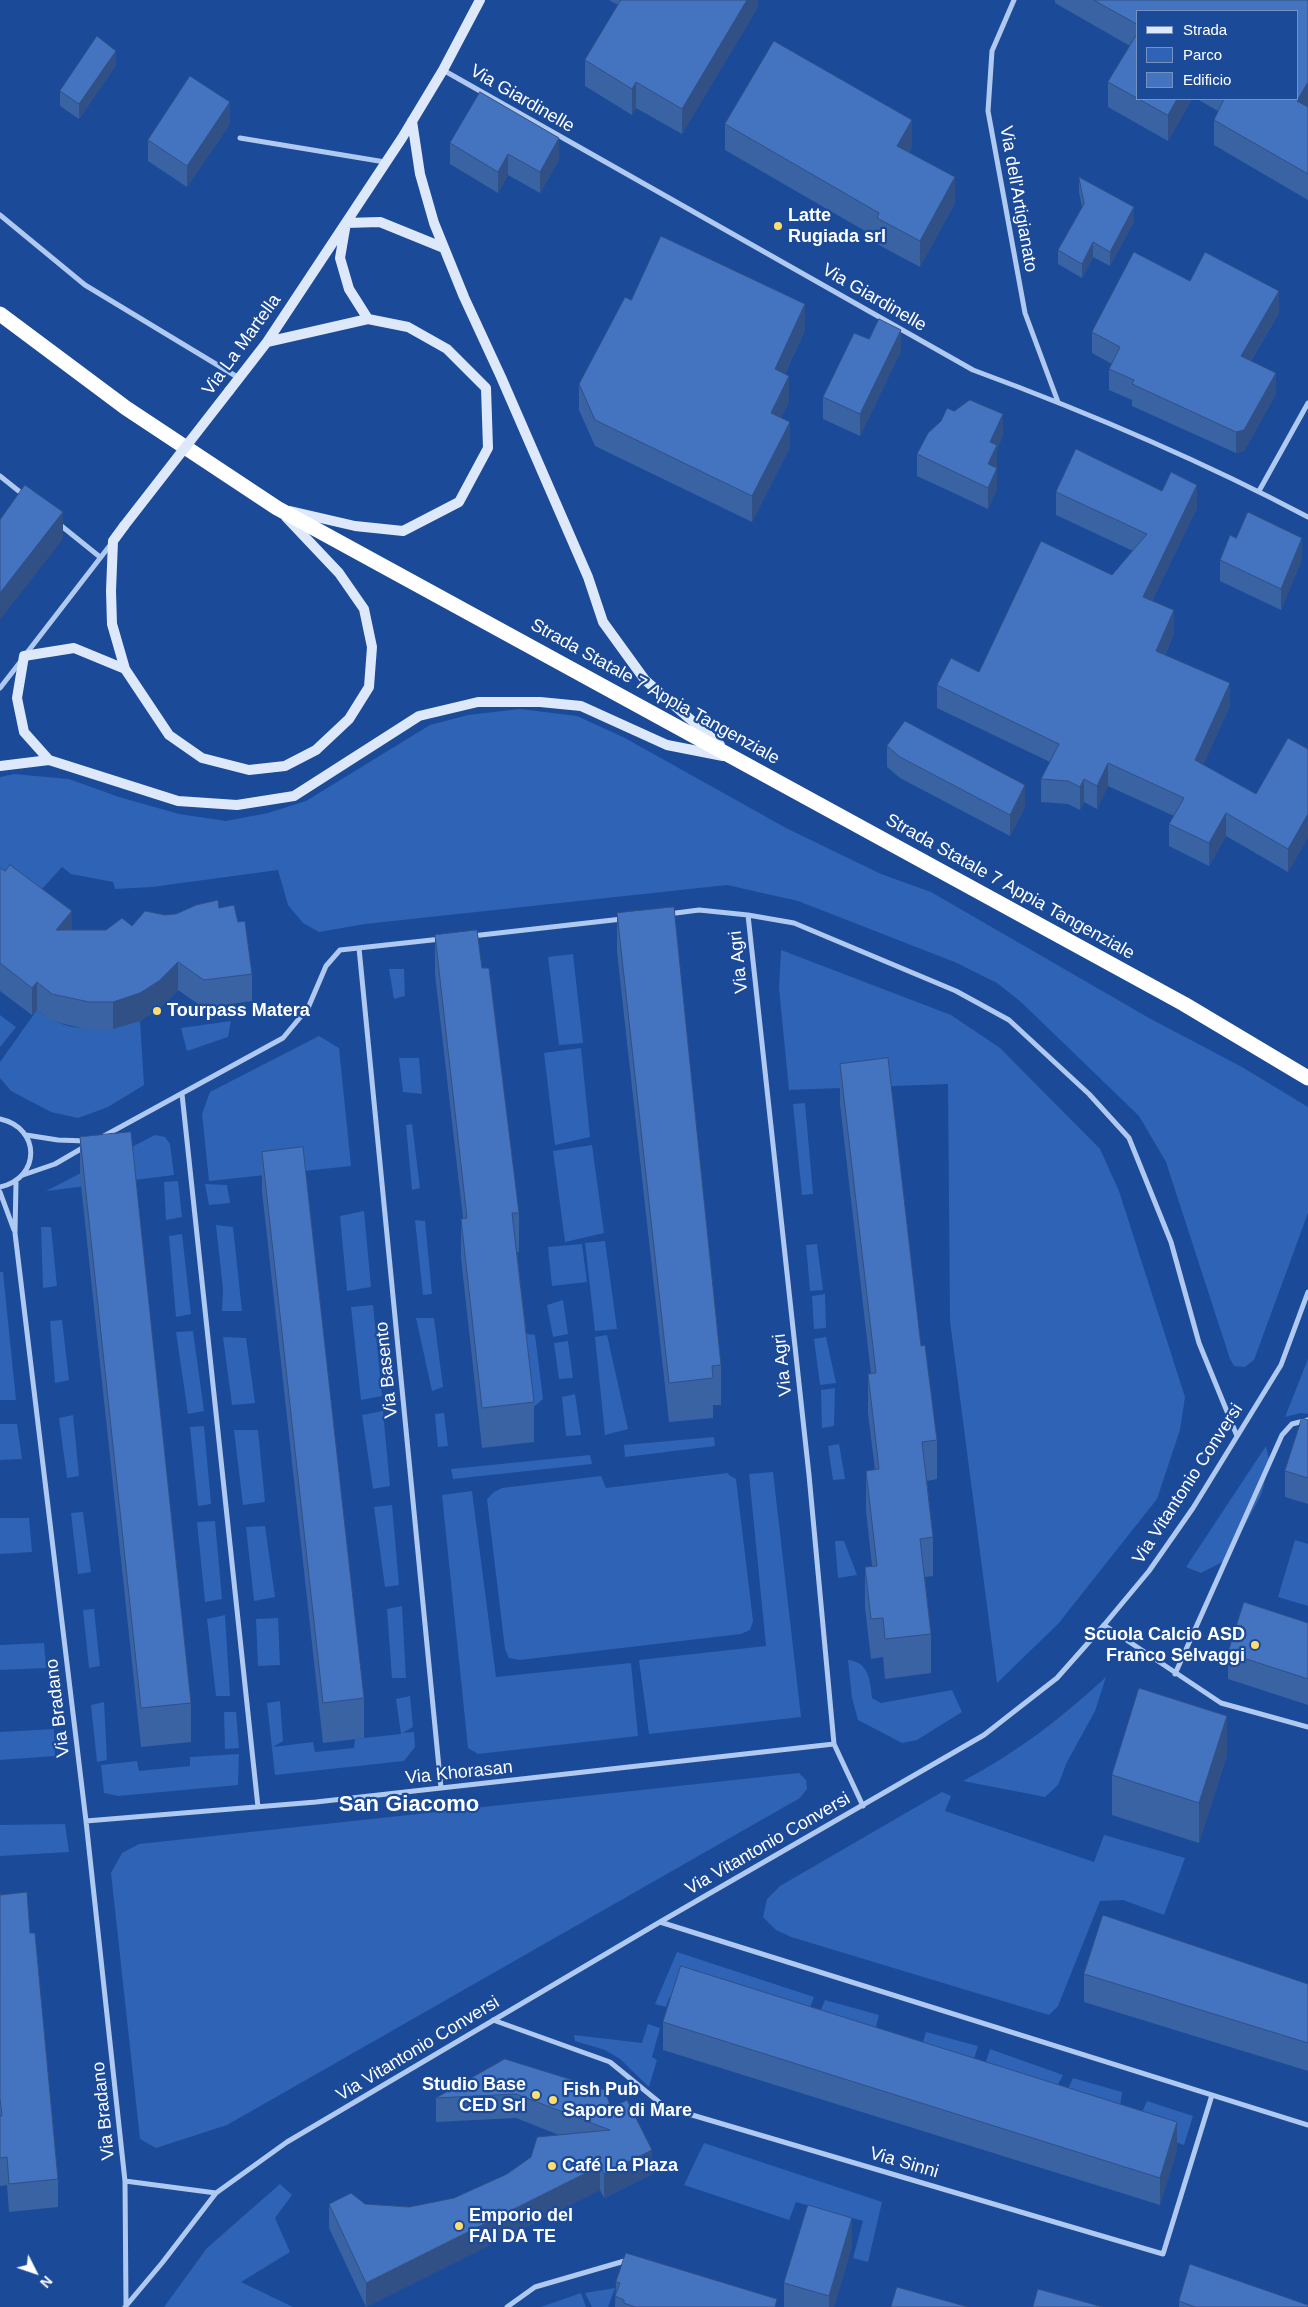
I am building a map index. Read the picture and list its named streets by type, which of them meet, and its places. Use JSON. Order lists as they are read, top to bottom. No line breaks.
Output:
{"streets":{"highway":["Strada Statale 7 Appia Tangenziale"],"street":["Via Giardinelle","Via dell'Artigianato","Via La Martella","Via Agri","Via Basento","Via Vitantonio Conversi","Via Bradano","Via Khorasan","Via Sinni"]},"crossings":[["Via Giardinelle","Via dell'Artigianato"],["Via Giardinelle","Via La Martella"],["Via Agri","Via Vitantonio Conversi"],["Via Agri","Via Khorasan"],["Via Basento","Via Khorasan"],["Via Vitantonio Conversi","Via Bradano"],["Via Vitantonio Conversi","Via Sinni"],["Via Bradano","Via Khorasan"]],"districts":["San Giacomo"],"places":["Latte Rugiada srl","Tourpass Matera","Scuola Calcio ASD Franco Selvaggi","Studio Base CED Srl","Fish Pub Sapore di Mare","Café La Plaza","Emporio del FAI DA TE"],"legend":["Strada","Parco","Edificio"],"north":"bottom right"}
